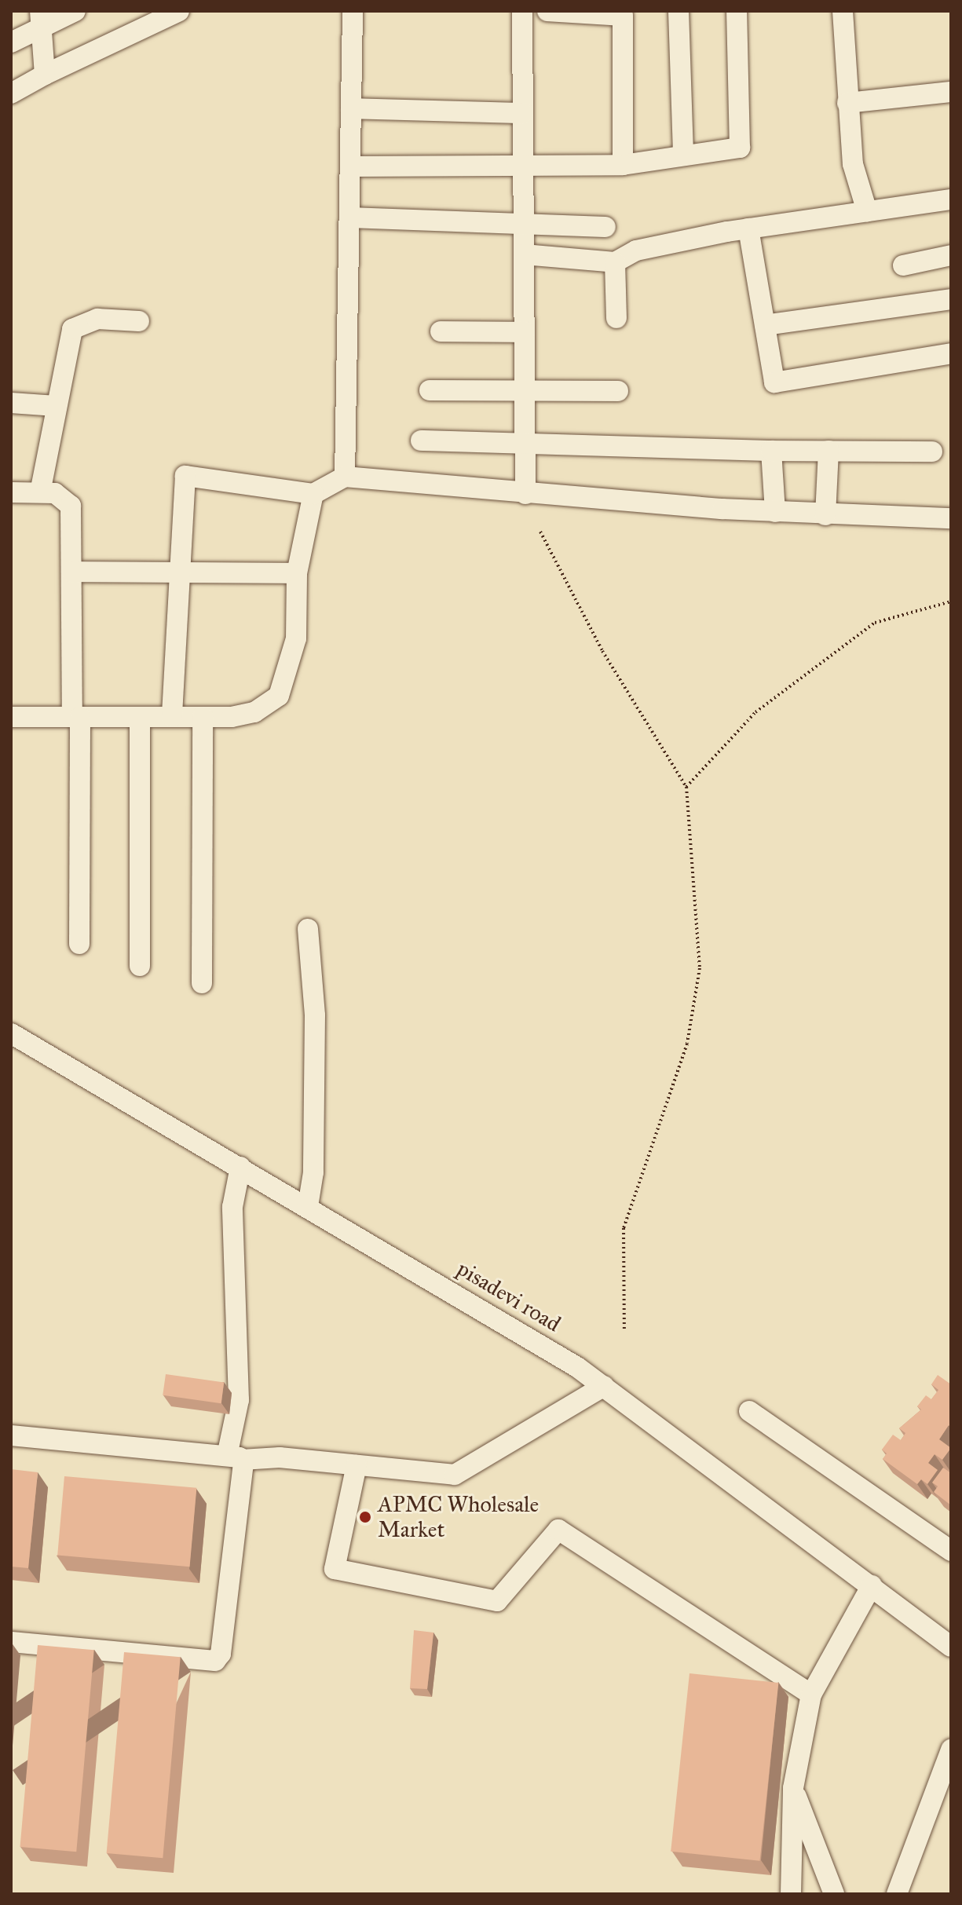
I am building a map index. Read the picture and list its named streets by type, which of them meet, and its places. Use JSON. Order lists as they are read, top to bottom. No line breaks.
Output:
{"streets":{"street":["pisadevi road"]},"places":["APMC Wholesale Market"]}
